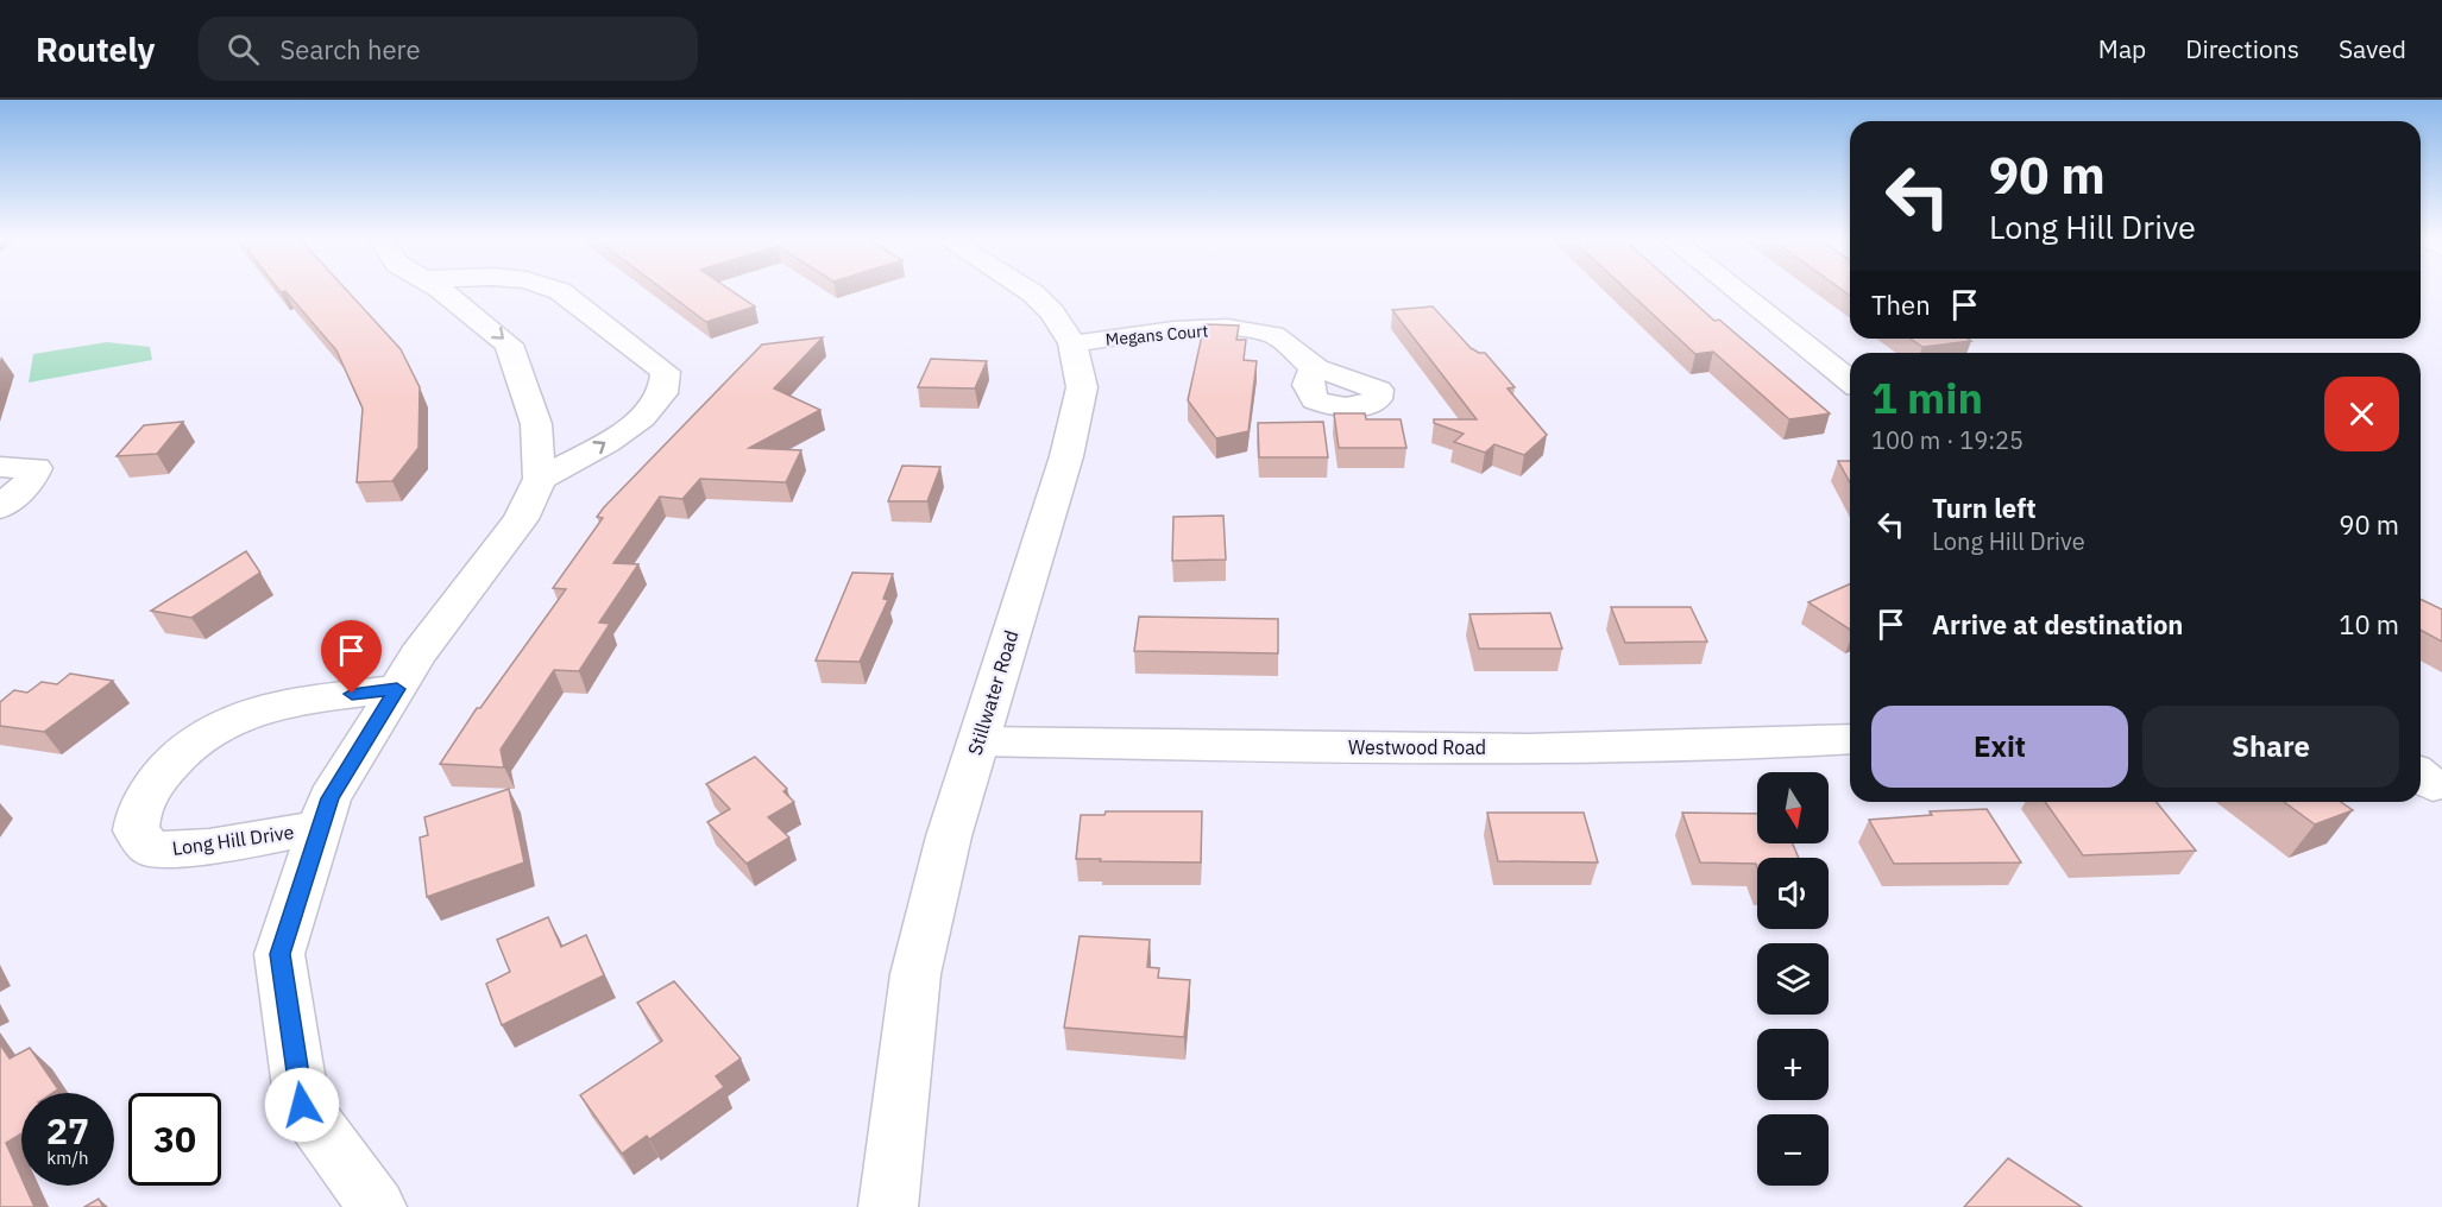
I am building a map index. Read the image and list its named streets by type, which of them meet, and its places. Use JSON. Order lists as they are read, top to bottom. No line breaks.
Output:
{"streets":{"street":["Megans Court","Stillwater Road","Westwood Road","Long Hill Drive"]},"crossings":[["Megans Court","Stillwater Road"],["Stillwater Road","Westwood Road"]],"north":"bottom","page":{"header":"Routely","search":"Search here","nav":["Map","Directions","Saved"],"turn":["90 m","Long Hill Drive"],"then":"Then","heading":["1 min","100 m · 19:25"],"list":[{"name":"Turn left","note":"Long Hill Drive","value":"90 m"},{"name":"Arrive at destination","value":"10 m"}],"buttons":["Exit","Share"],"map_buttons":["+","−"],"speed":"27 km/h","limit":"30"}}
